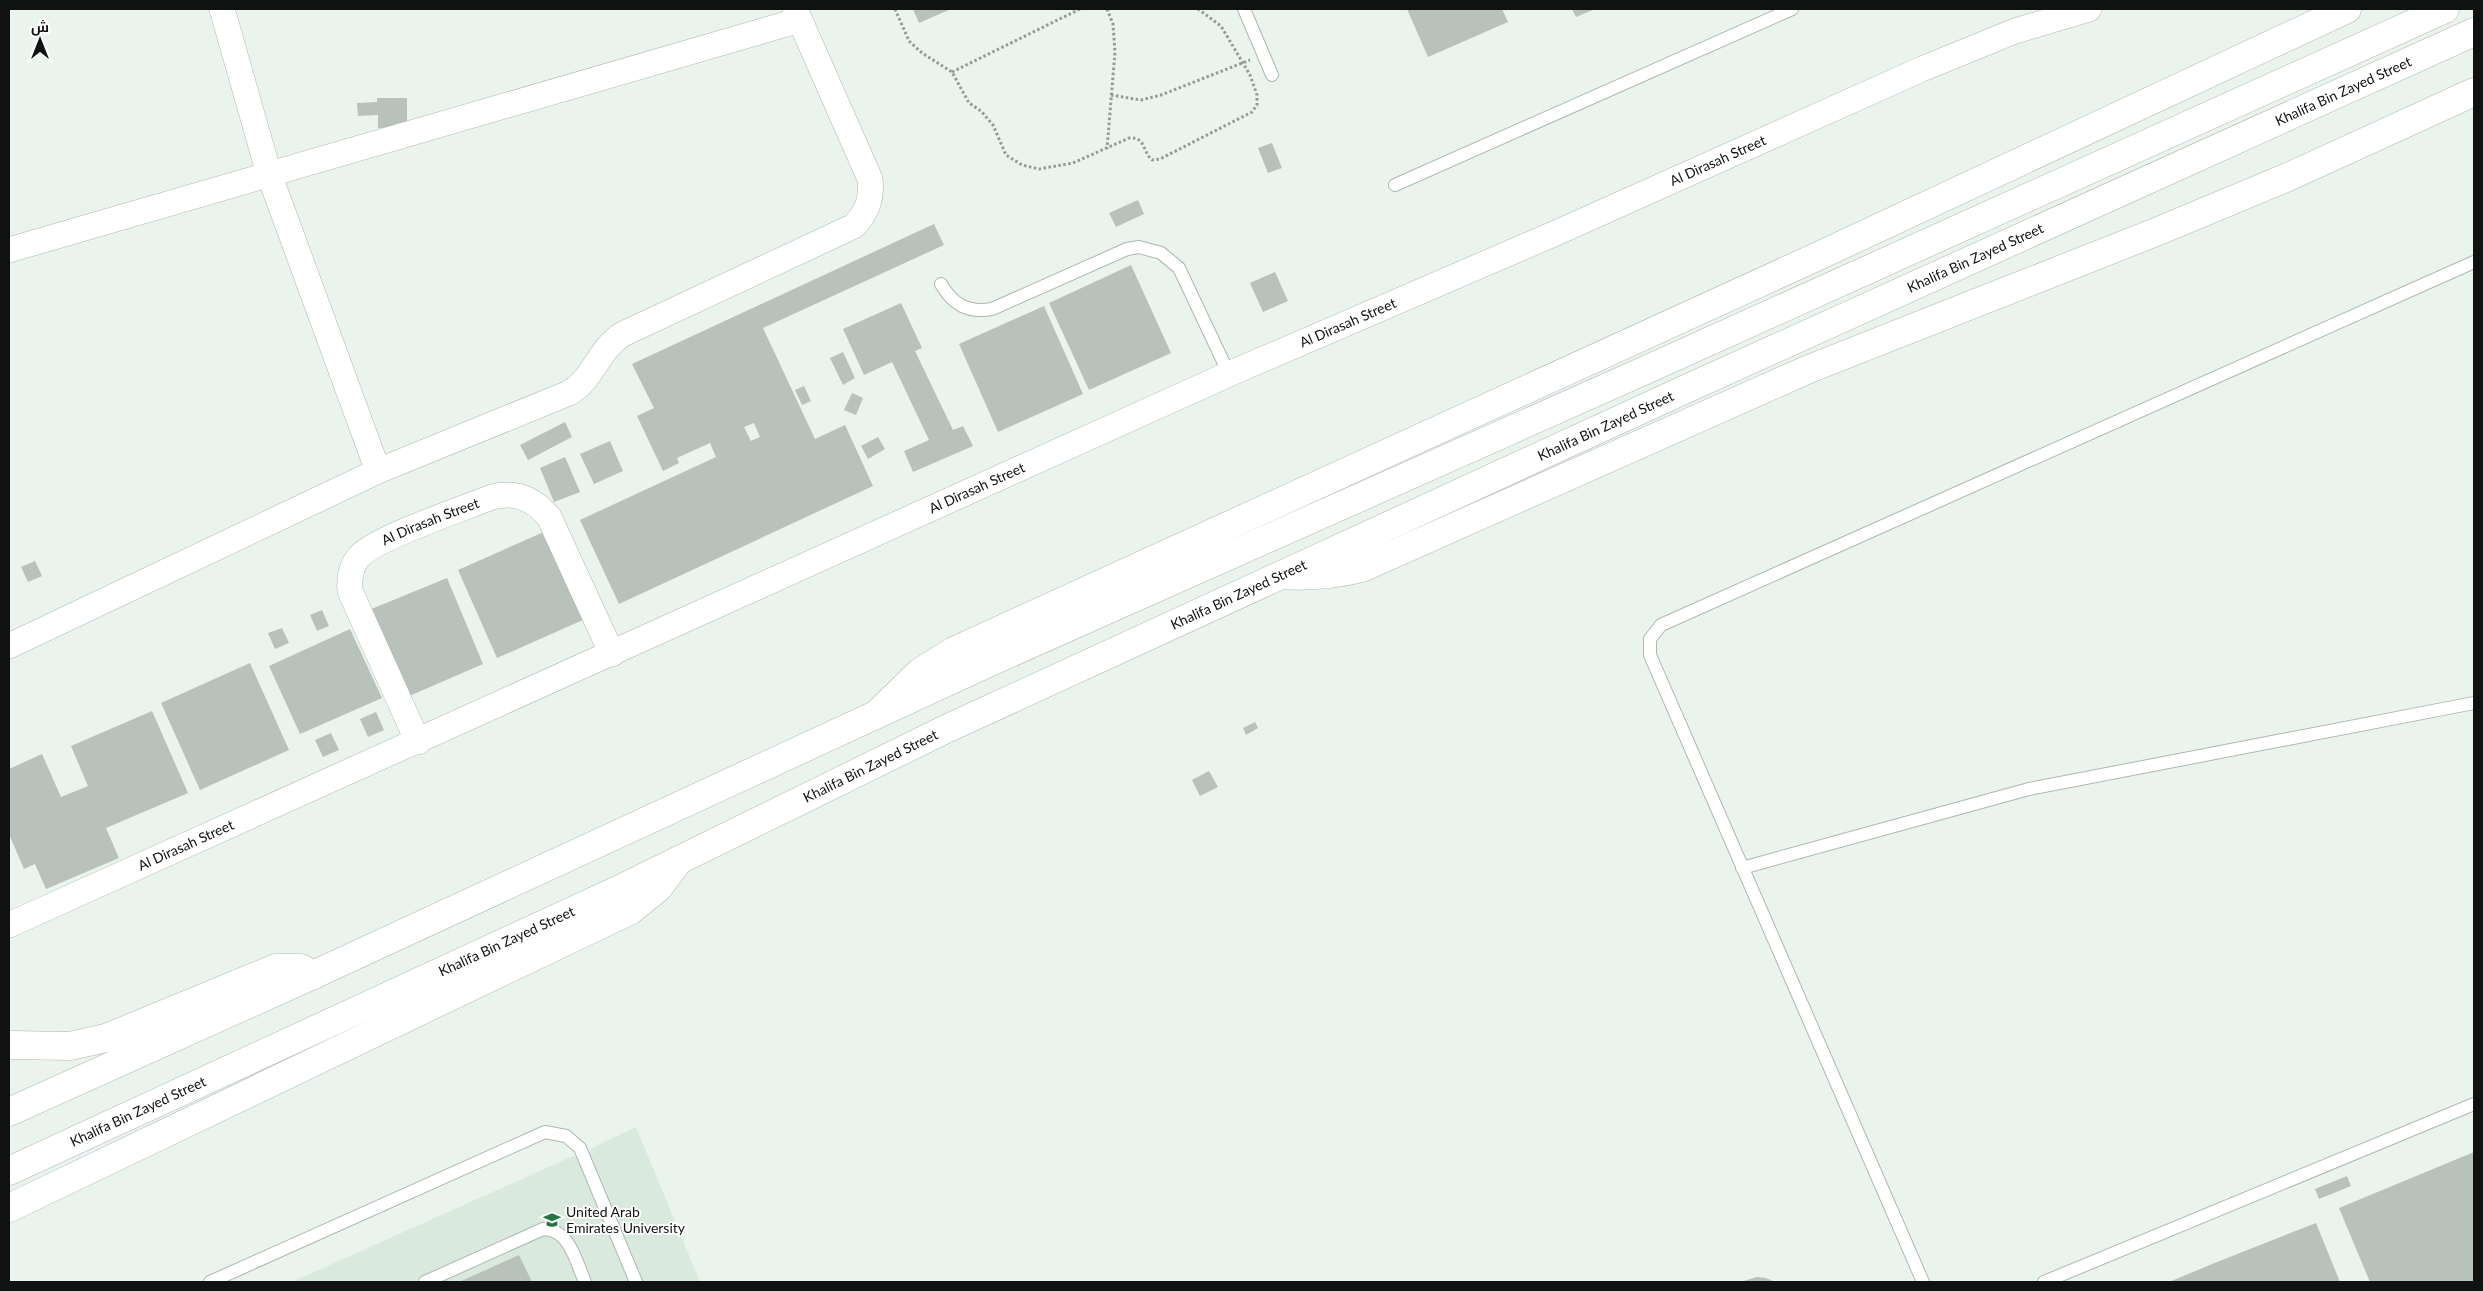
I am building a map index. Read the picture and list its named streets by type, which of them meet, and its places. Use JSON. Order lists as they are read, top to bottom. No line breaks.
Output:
{"streets":{"main road":["Khalifa Bin Zayed Street"],"street":["Al Dirasah Street"]},"places":{"school or university":["United Arab Emirates University"]},"north":"top"}
